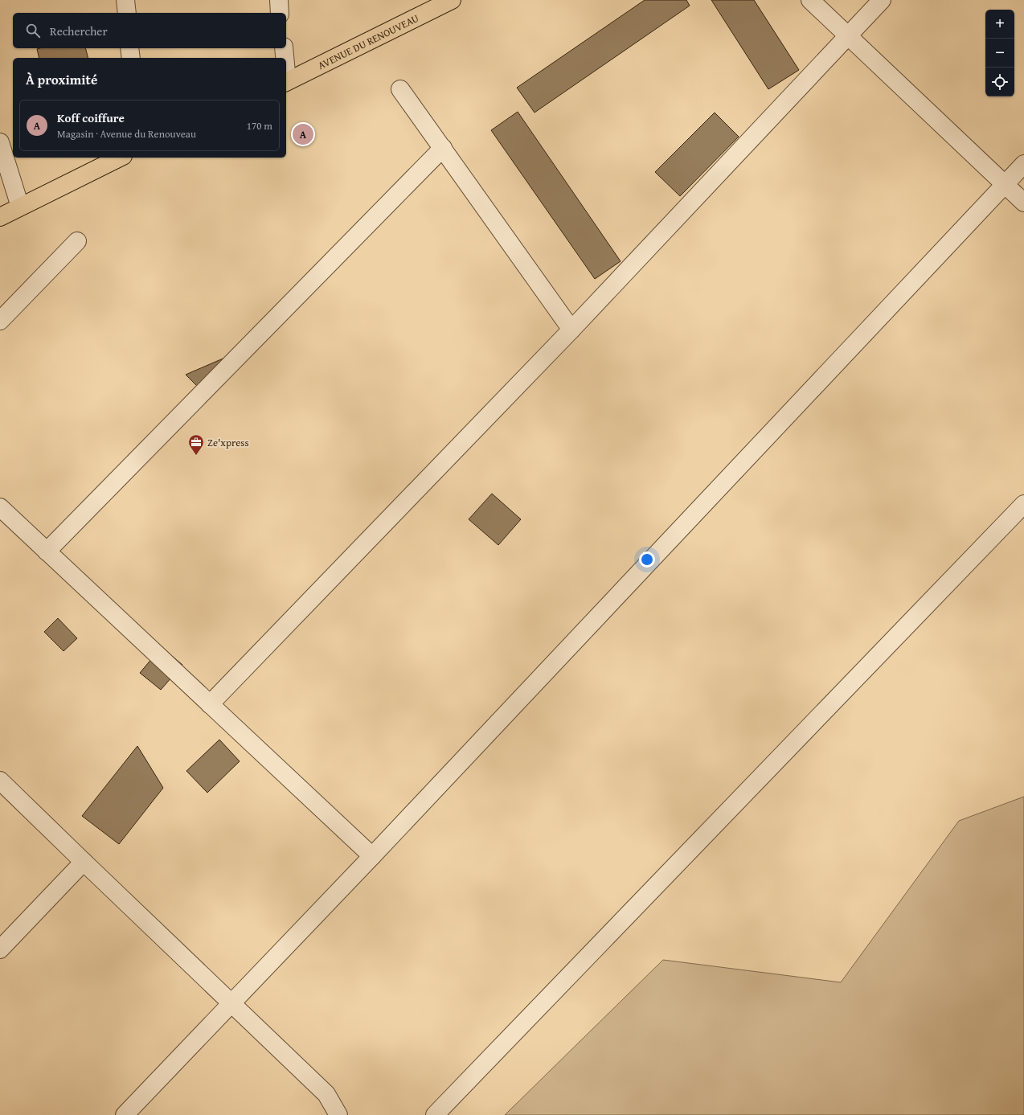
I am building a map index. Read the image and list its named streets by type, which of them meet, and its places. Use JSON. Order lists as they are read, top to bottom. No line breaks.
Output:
{"streets":{"main road":["AVENUE DU RENOUVEAU"]},"places":{"office":["Ze'xpress"]},"page":{"map_buttons":["+","−"],"search":"Rechercher","heading":"À proximité","list":[{"mark":"A","name":"Koff coiffure","note":"Magasin · Avenue du Renouveau","value":"170 m"}],"pins":"A"}}
